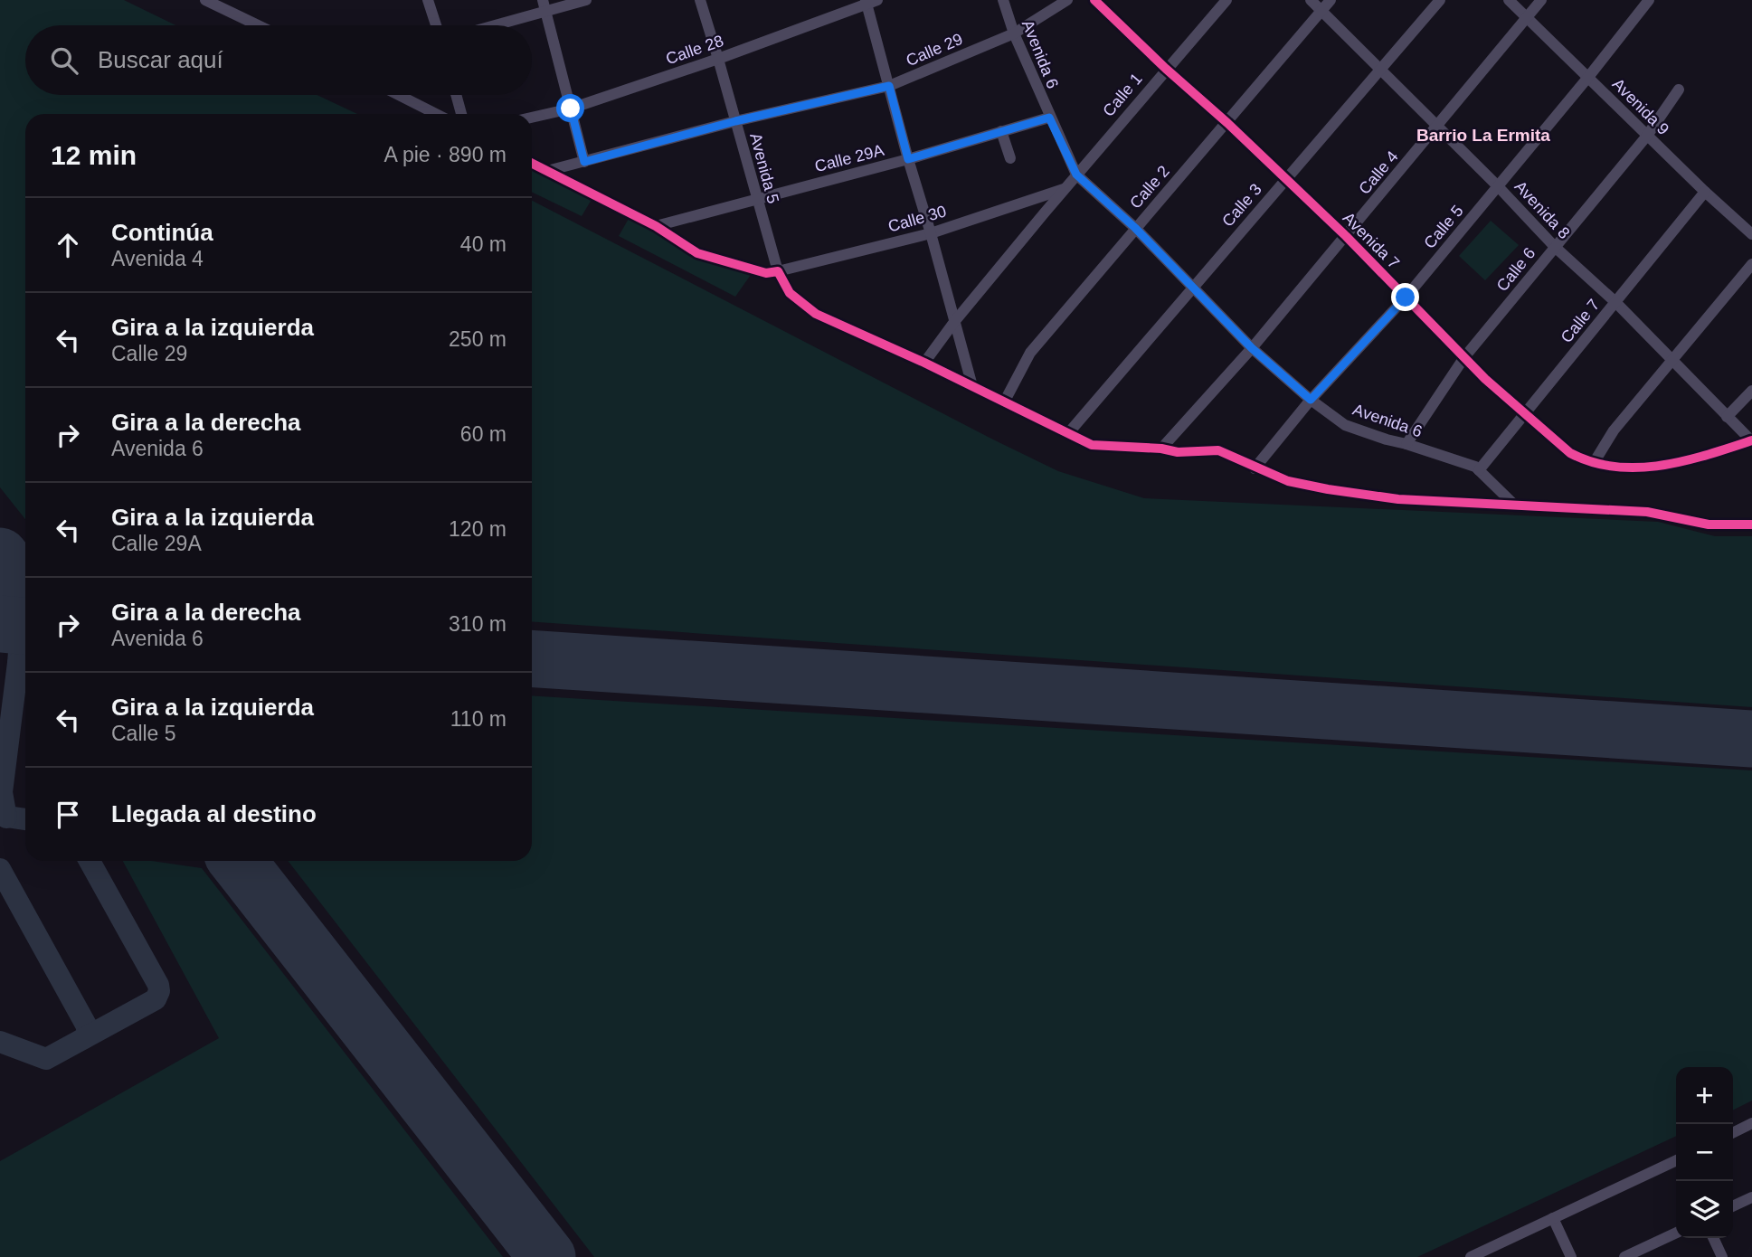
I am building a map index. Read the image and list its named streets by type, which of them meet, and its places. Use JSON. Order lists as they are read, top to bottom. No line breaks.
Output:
{"streets":{"street":["Calle 28","Calle 29","Avenida 6","Calle 1","Avenida 9","Calle 29A","Avenida 5","Calle 4","Calle 2","Calle 3","Avenida 8","Calle 30","Calle 5","Avenida 7","Calle 6","Calle 7"]},"crossings":[["Calle 28","Avenida 5"],["Calle 29","Avenida 6"],["Calle 29","Avenida 5"],["Avenida 6","Calle 1"],["Avenida 6","Calle 29A"],["Avenida 6","Calle 4"],["Avenida 6","Calle 2"],["Avenida 6","Calle 3"],["Avenida 6","Calle 5"],["Avenida 6","Calle 6"],["Avenida 6","Calle 7"],["Calle 1","Avenida 5"],["Calle 1","Calle 30"],["Calle 1","Avenida 7"],["Avenida 9","Calle 4"],["Avenida 9","Calle 5"],["Avenida 9","Calle 6"],["Avenida 9","Calle 7"],["Calle 29A","Avenida 5"],["Avenida 5","Calle 4"],["Avenida 5","Calle 2"],["Avenida 5","Calle 3"],["Avenida 5","Calle 30"],["Avenida 5","Calle 5"],["Calle 4","Avenida 8"],["Calle 4","Avenida 7"],["Calle 2","Avenida 8"],["Calle 2","Avenida 7"],["Calle 3","Avenida 8"],["Calle 3","Avenida 7"],["Avenida 8","Calle 5"],["Avenida 8","Avenida 7"],["Avenida 8","Calle 6"],["Avenida 8","Calle 7"],["Calle 5","Avenida 7"],["Avenida 7","Calle 6"],["Avenida 7","Calle 7"]],"districts":["Barrio La Ermita"],"page":{"search":"Buscar aquí","heading":["12 min","A pie · 890 m"],"list":[["Continúa","Avenida 4","40 m"],["Gira a la izquierda","Calle 29","250 m"],["Gira a la derecha","Avenida 6","60 m"],["Gira a la izquierda","Calle 29A","120 m"],["Gira a la derecha","Avenida 6","310 m"],["Gira a la izquierda","Calle 5","110 m"],"Llegada al destino"],"map_buttons":["+","−"]}}
